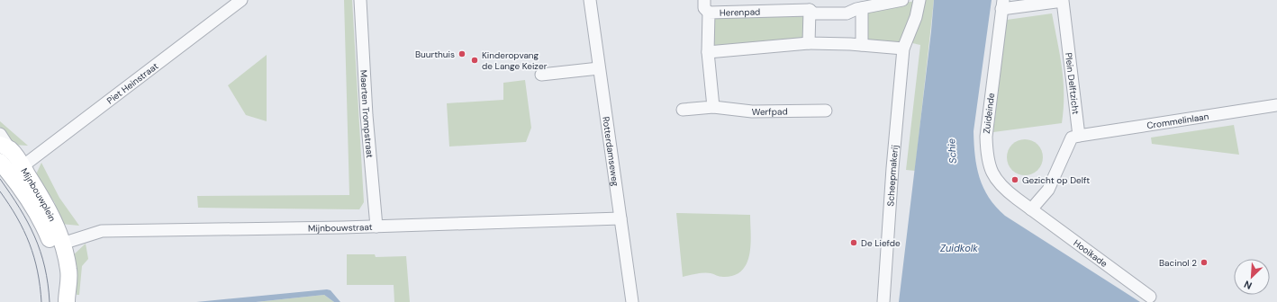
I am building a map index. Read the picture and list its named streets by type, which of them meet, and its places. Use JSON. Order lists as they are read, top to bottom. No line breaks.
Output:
{"streets":{"main road":["Mijnbouwplein"],"street":["Herenpad","Piet Heinstraat","Plein Delftzicht","Werfpad","Maerten Trompstraat","Zuideinde","Crommelinlaan","Rotterdamseweg","Scheepmakerij","Mijnbouwstraat","Hooikade"]},"crossings":[["Herenpad","Werfpad"],["Piet Heinstraat","Mijnbouwplein"],["Plein Delftzicht","Zuideinde"],["Plein Delftzicht","Crommelinlaan"],["Maerten Trompstraat","Mijnbouwstraat"],["Zuideinde","Hooikade"],["Rotterdamseweg","Mijnbouwstraat"],["Mijnbouwplein","Mijnbouwstraat"]],"water":["Schie","Zuidkolk"],"places":["Buurthuis","Kinderopvang de Lange Keizer","Gezicht op Delft","De Liefde","Bacinol 2"],"north":"bottom left"}
